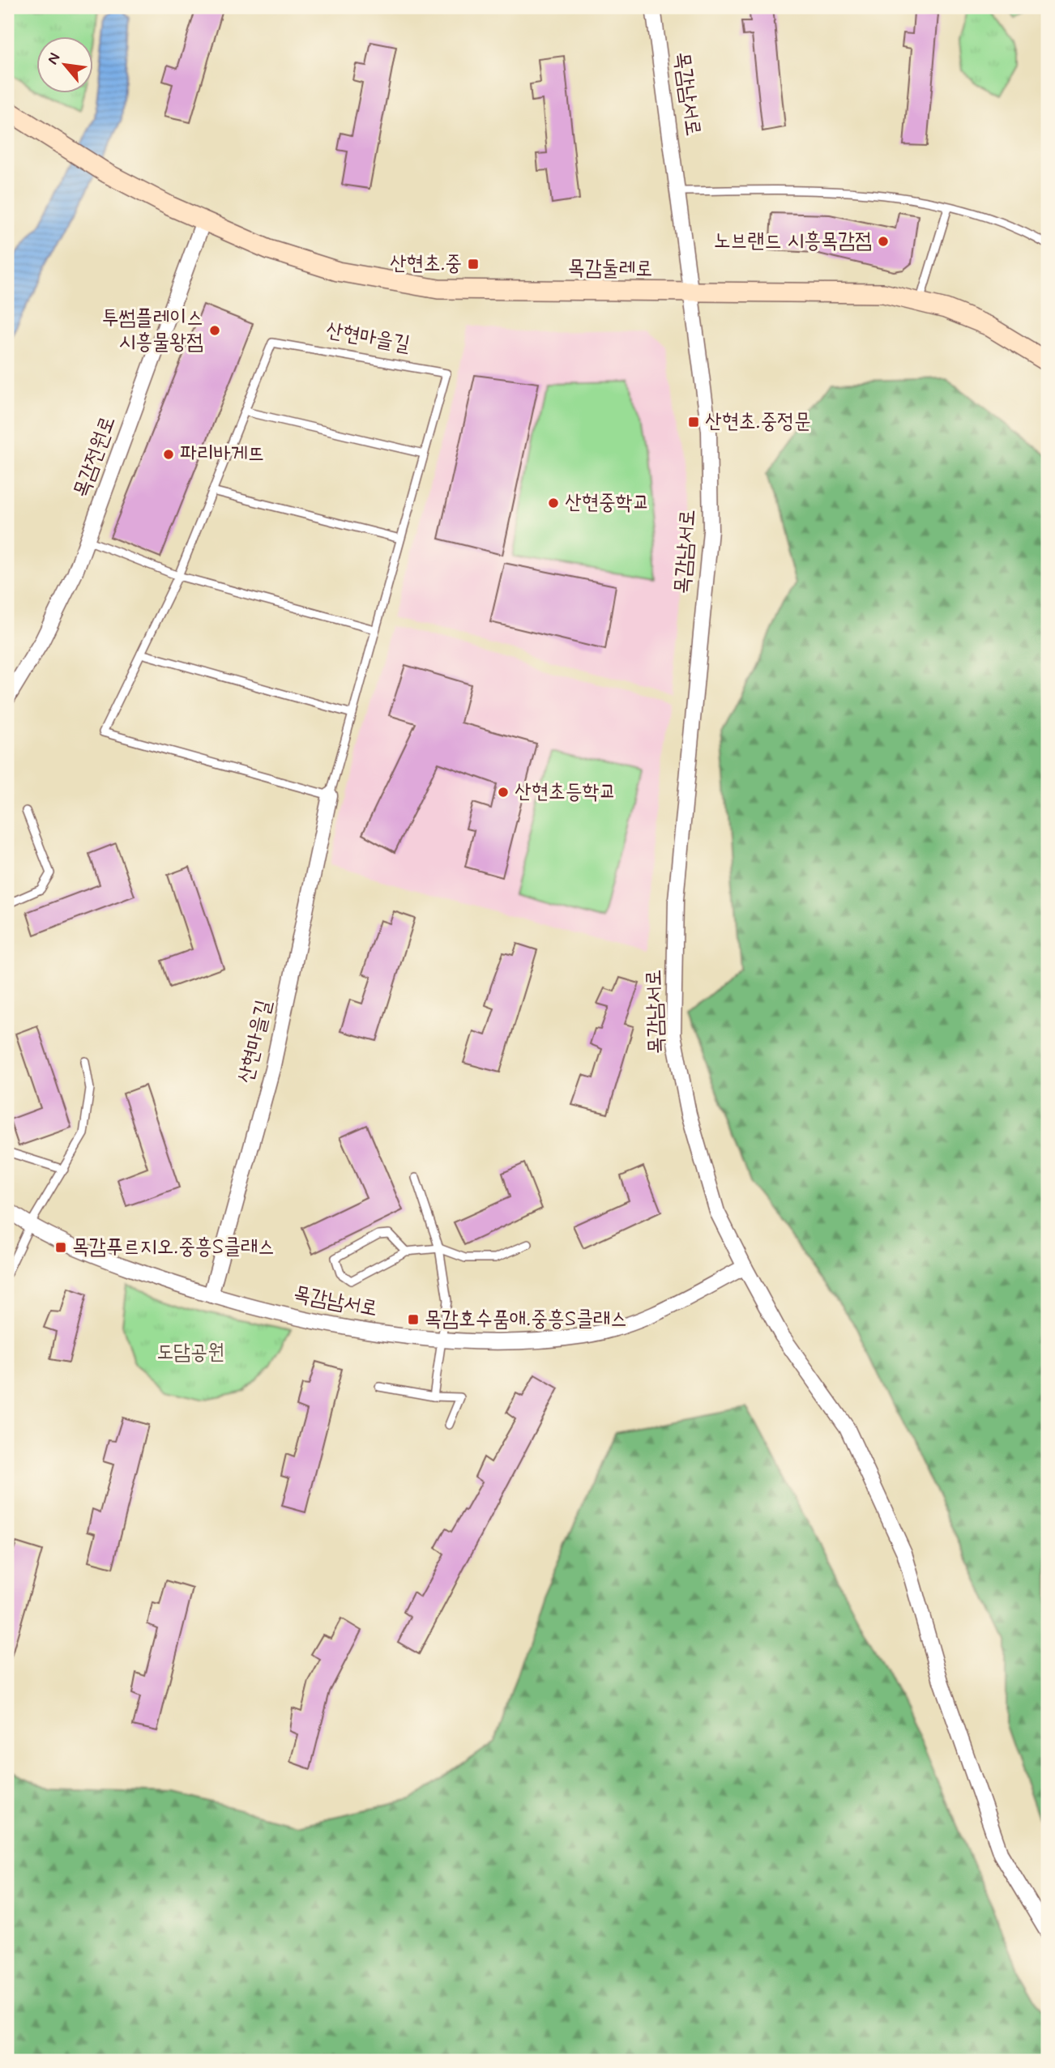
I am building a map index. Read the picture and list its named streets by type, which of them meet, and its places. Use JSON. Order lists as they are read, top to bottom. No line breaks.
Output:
{"streets":{"street":["목감남서로","목감둘레로","산현마을길","목감전원로"]},"crossings":[["목감남서로","목감둘레로"],["목감남서로","산현마을길"],["목감둘레로","목감전원로"]],"parks":["도담공원"],"places":{"other":["노브랜드 시흥목감점","투썸플레이스 시흥물왕점","파리바게뜨","산현중학교","산현초등학교"],"transit":["산현초.중","산현초.중정문","목감푸르지오.중흥S클래스","목감호수품애.중흥S클래스"]},"north":"top left"}
